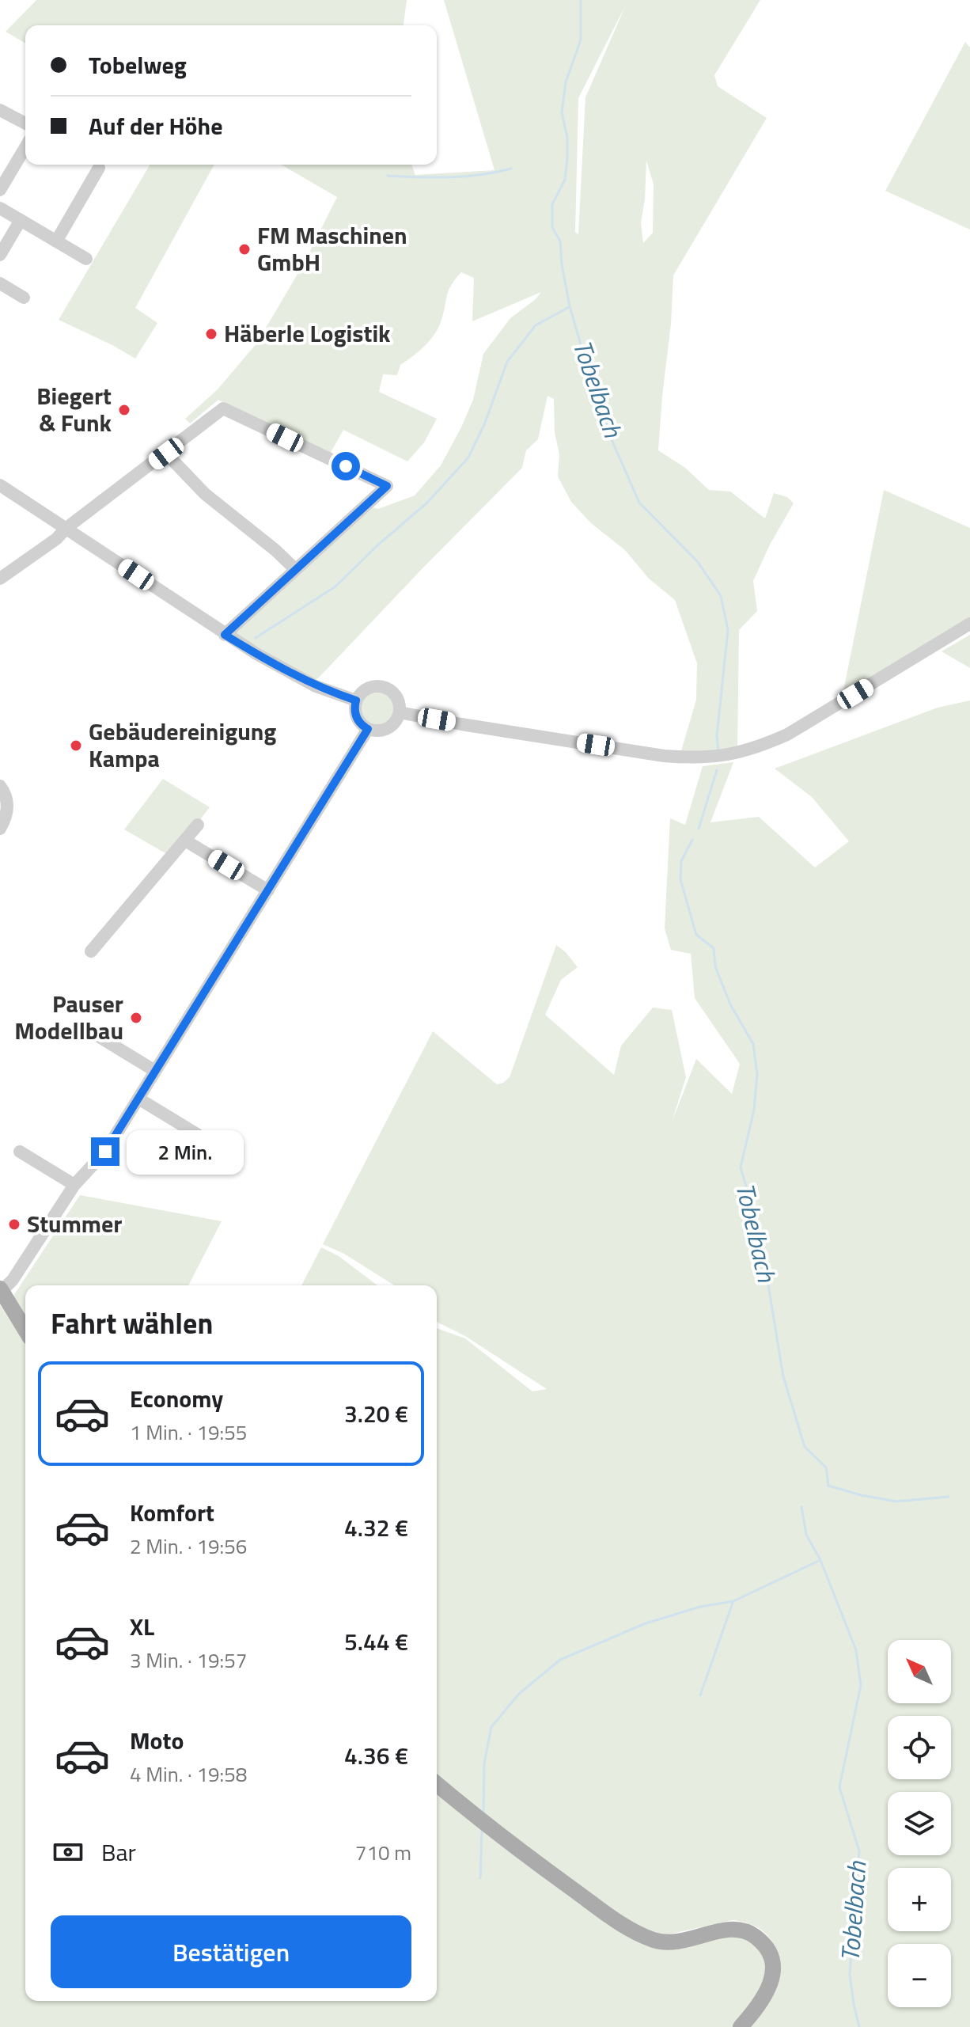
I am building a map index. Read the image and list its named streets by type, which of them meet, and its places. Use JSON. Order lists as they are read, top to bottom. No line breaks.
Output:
{"water":["Tobelbach"],"places":["FM Maschinen GmbH","Häberle Logistik","Biegert & Funk","Gebäudereinigung Kampa","Pauser Modellbau","Stummer"],"north":"top left","page":{"banner":["Tobelweg","Auf der Höhe"],"bubble":"2 Min.","heading":"Fahrt wählen","list":[{"name":"Economy","note":"1 Min. · 19:55","value":"3.20 €"},{"name":"Komfort","note":"2 Min. · 19:56","value":"4.32 €"},{"name":"XL","note":"3 Min. · 19:57","value":"5.44 €"},{"name":"Moto","note":"4 Min. · 19:58","value":"4.36 €"}],"map_buttons":["+","−"],"pay":["Bar","710 m"],"buttons":"Bestätigen"}}
